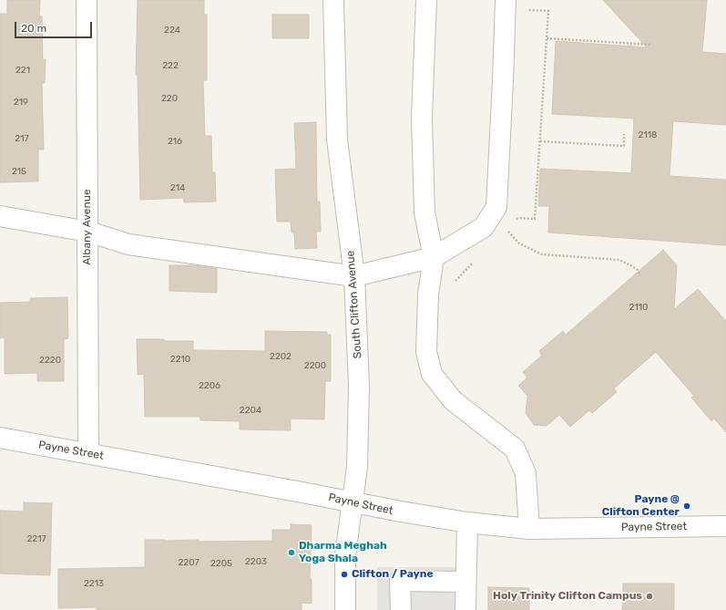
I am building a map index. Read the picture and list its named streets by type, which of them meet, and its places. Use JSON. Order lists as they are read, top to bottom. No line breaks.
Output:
{"streets":{"street":["Albany Avenue","South Clifton Avenue","Payne Street"]},"crossings":[["Albany Avenue","Payne Street"],["South Clifton Avenue","Payne Street"]],"places":["Payne @ Clifton Center","Dharma Meghah Yoga Shala","Clifton / Payne","Holy Trinity Clifton Campus"],"house_numbers":["224","222","221","220","219","2118","217","216","215","214","2110","2202","2210","2220","2200","2206","2204","2217","2203","2207","2205","2213"],"scale_bar":"20 m"}
